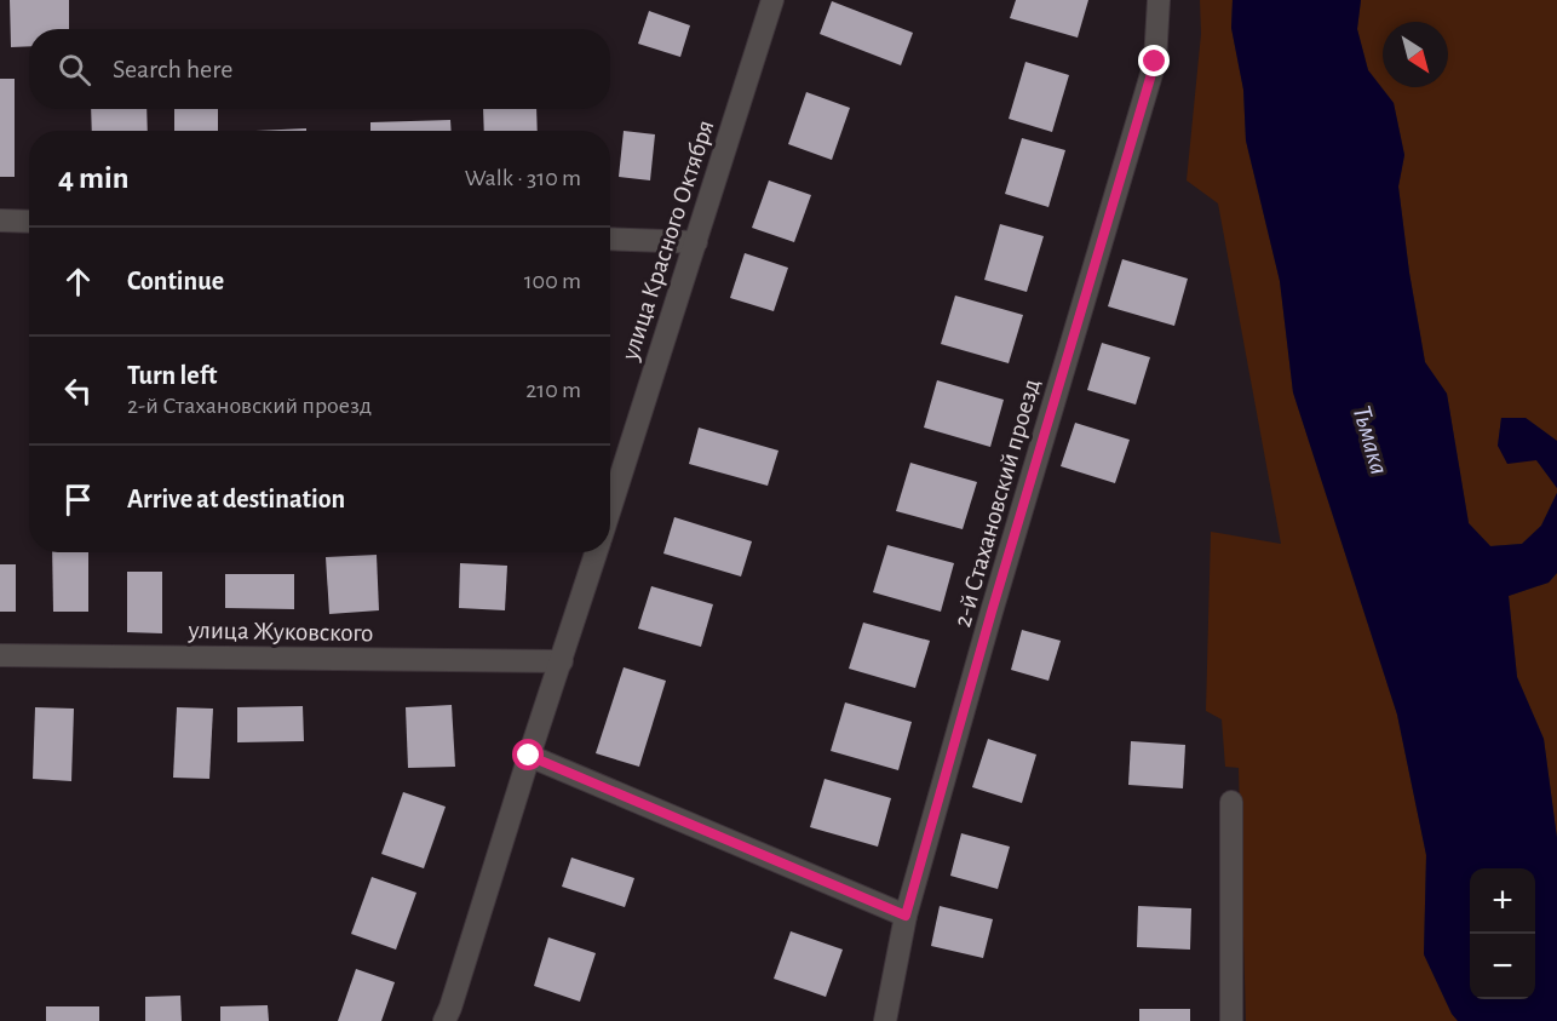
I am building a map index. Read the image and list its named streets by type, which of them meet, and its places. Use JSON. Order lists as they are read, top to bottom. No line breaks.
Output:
{"streets":{"street":["улица Красного Октября","2-й Стахановский проезд","улица Жуковского"]},"crossings":[["улица Красного Октября","улица Жуковского"]],"water":["Тьмака"],"north":"bottom right","page":{"search":"Search here","heading":["4 min","Walk · 310 m"],"list":[["Continue","100 m"],["Turn left","2-й Стахановский проезд","210 m"],"Arrive at destination"],"map_buttons":["+","−"]}}
